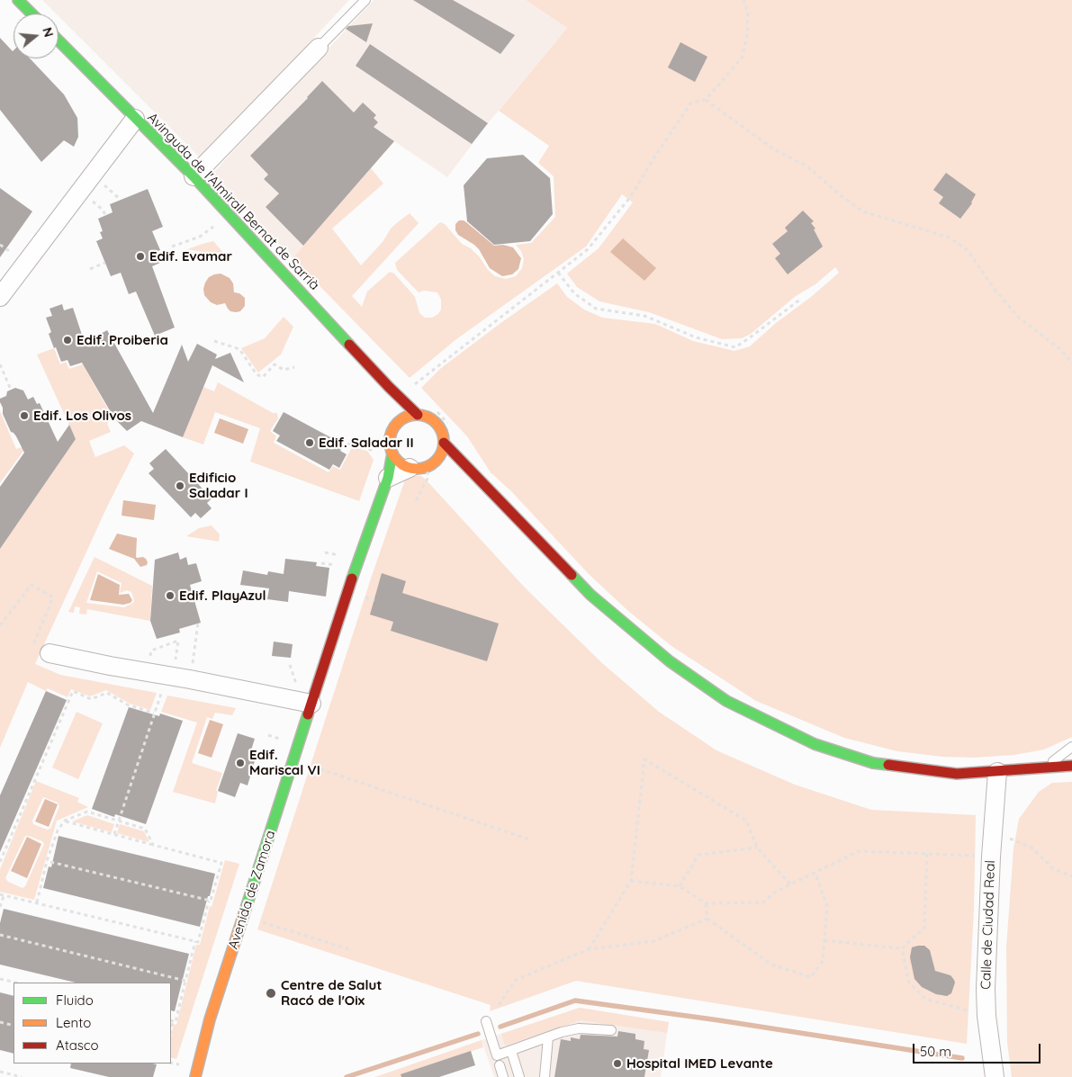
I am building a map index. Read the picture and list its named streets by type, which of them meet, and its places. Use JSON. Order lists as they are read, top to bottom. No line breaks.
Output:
{"streets":{"street":["Avinguda de l'Almirall Bernat de Sarrià","Avenida de Zamora","Calle de Ciudad Real"]},"crossings":[["Avinguda de l'Almirall Bernat de Sarrià","Avenida de Zamora"]],"places":["Edif. Evamar","Edif. Proiberia","Edif. Los Olivos","Edif. Saladar II","Edificio Saladar I","Edif. PlayAzul","Edif. Mariscal VI","Centre de Salut Racó de l'Oix","Hospital IMED Levante"],"legend":["Fluido","Lento","Atasco"],"scale_bar":"50 m","north":"right"}
